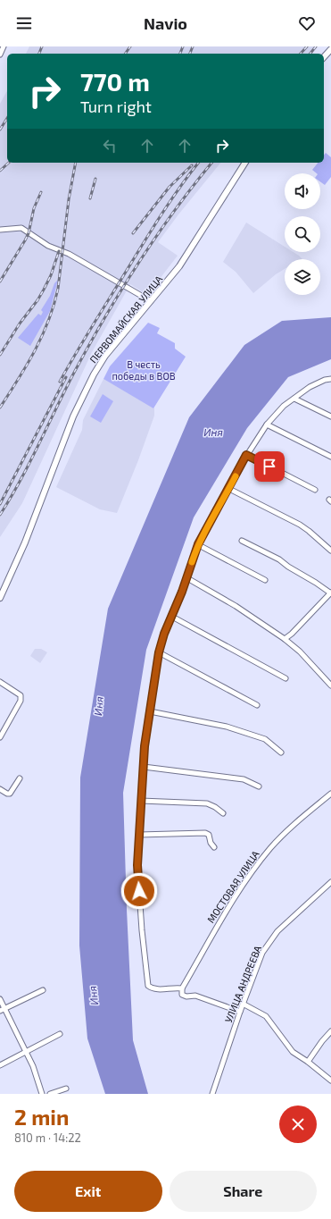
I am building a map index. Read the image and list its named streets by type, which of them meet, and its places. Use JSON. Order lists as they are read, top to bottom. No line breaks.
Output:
{"streets":{"main road":["ПЕРВОМАЙСКАЯ УЛИЦА"],"street":["МОСТОВАЯ УЛИЦА","УЛИЦА АНДРЕЕВА"]},"water":["Иня"],"parks":["В честь победы в ВОВ"],"page":{"header":"Navio","turn":["770 m","Turn right"],"heading":["2 min","810 m · 14:22"],"buttons":["Exit","Share"]}}
